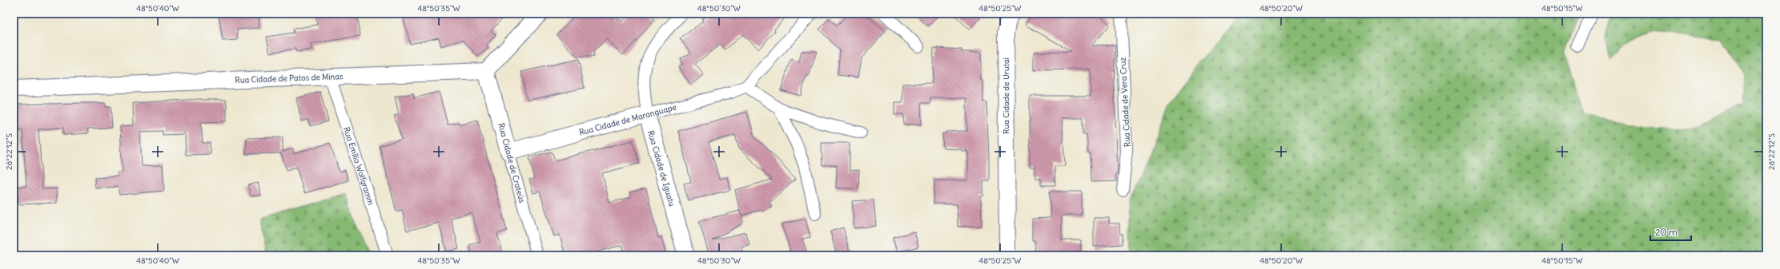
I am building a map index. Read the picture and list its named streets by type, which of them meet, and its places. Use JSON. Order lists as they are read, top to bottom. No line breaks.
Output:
{"streets":{"street":["Rua Cidade de Patos de Minas","Rua Cidade de Urutaí","Rua Cidade de Vera Cruz","Rua Cidade de Maranguape","Rua Cidade de Crateús","Rua Emílio Wolfgramm","Rua Cidade de Iguatu"]},"crossings":[["Rua Cidade de Patos de Minas","Rua Cidade de Crateús"],["Rua Cidade de Patos de Minas","Rua Emílio Wolfgramm"],["Rua Cidade de Maranguape","Rua Cidade de Crateús"],["Rua Cidade de Maranguape","Rua Cidade de Iguatu"]],"scale_bar":"20 m","coordinates":["48°50'40\"W","48°50'35\"W","48°50'30\"W","48°50'25\"W","48°50'20\"W","48°50'15\"W","26°22'12\"S"]}
